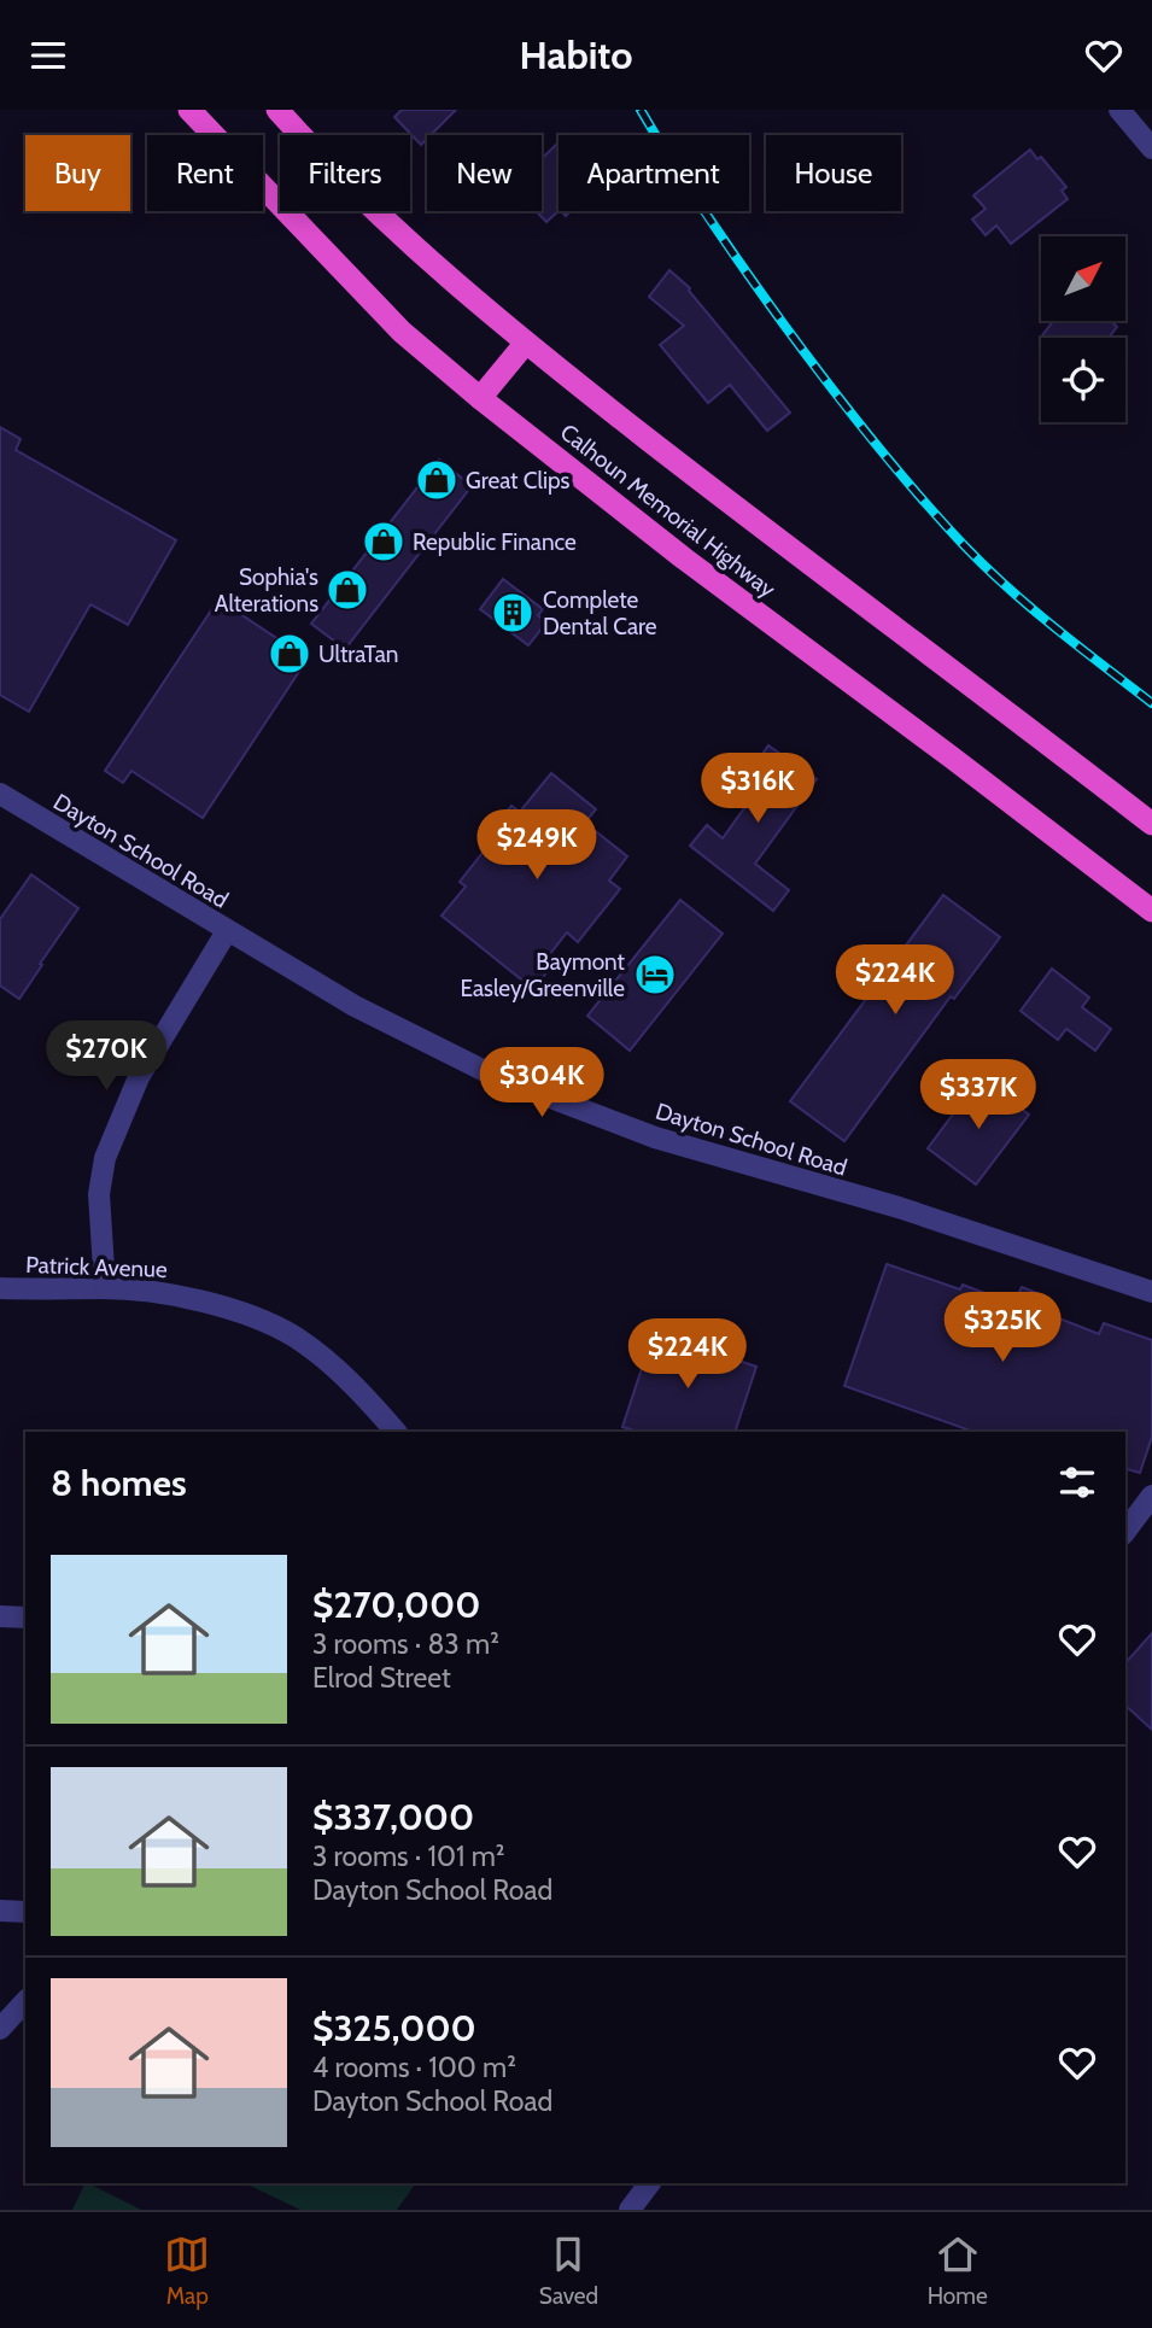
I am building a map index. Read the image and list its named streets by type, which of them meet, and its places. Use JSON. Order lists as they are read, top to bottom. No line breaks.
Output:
{"streets":{"highway":["Calhoun Memorial Highway"],"street":["Dayton School Road","Patrick Avenue"]},"places":{"shop":["Great Clips","Republic Finance","Sophia's Alterations","UltraTan"],"building":["Complete Dental Care"],"hotel":["Baymont Easley/Greenville"]},"north":"top right","page":{"header":"Habito","chip":["Buy","Rent","Filters","New","Apartment","House"],"price":["$316K","$249K","$224K","$270K","$304K","$337K","$325K","$224K"],"heading":"8 homes","list":[{"name":"$270,000","note":"3 rooms · 83 m² · Elrod Street"},{"name":"$337,000","note":"3 rooms · 101 m² · Dayton School Road"},{"name":"$325,000","note":"4 rooms · 100 m² · Dayton School Road"}],"tabs":["Map","Saved","Home"]}}
